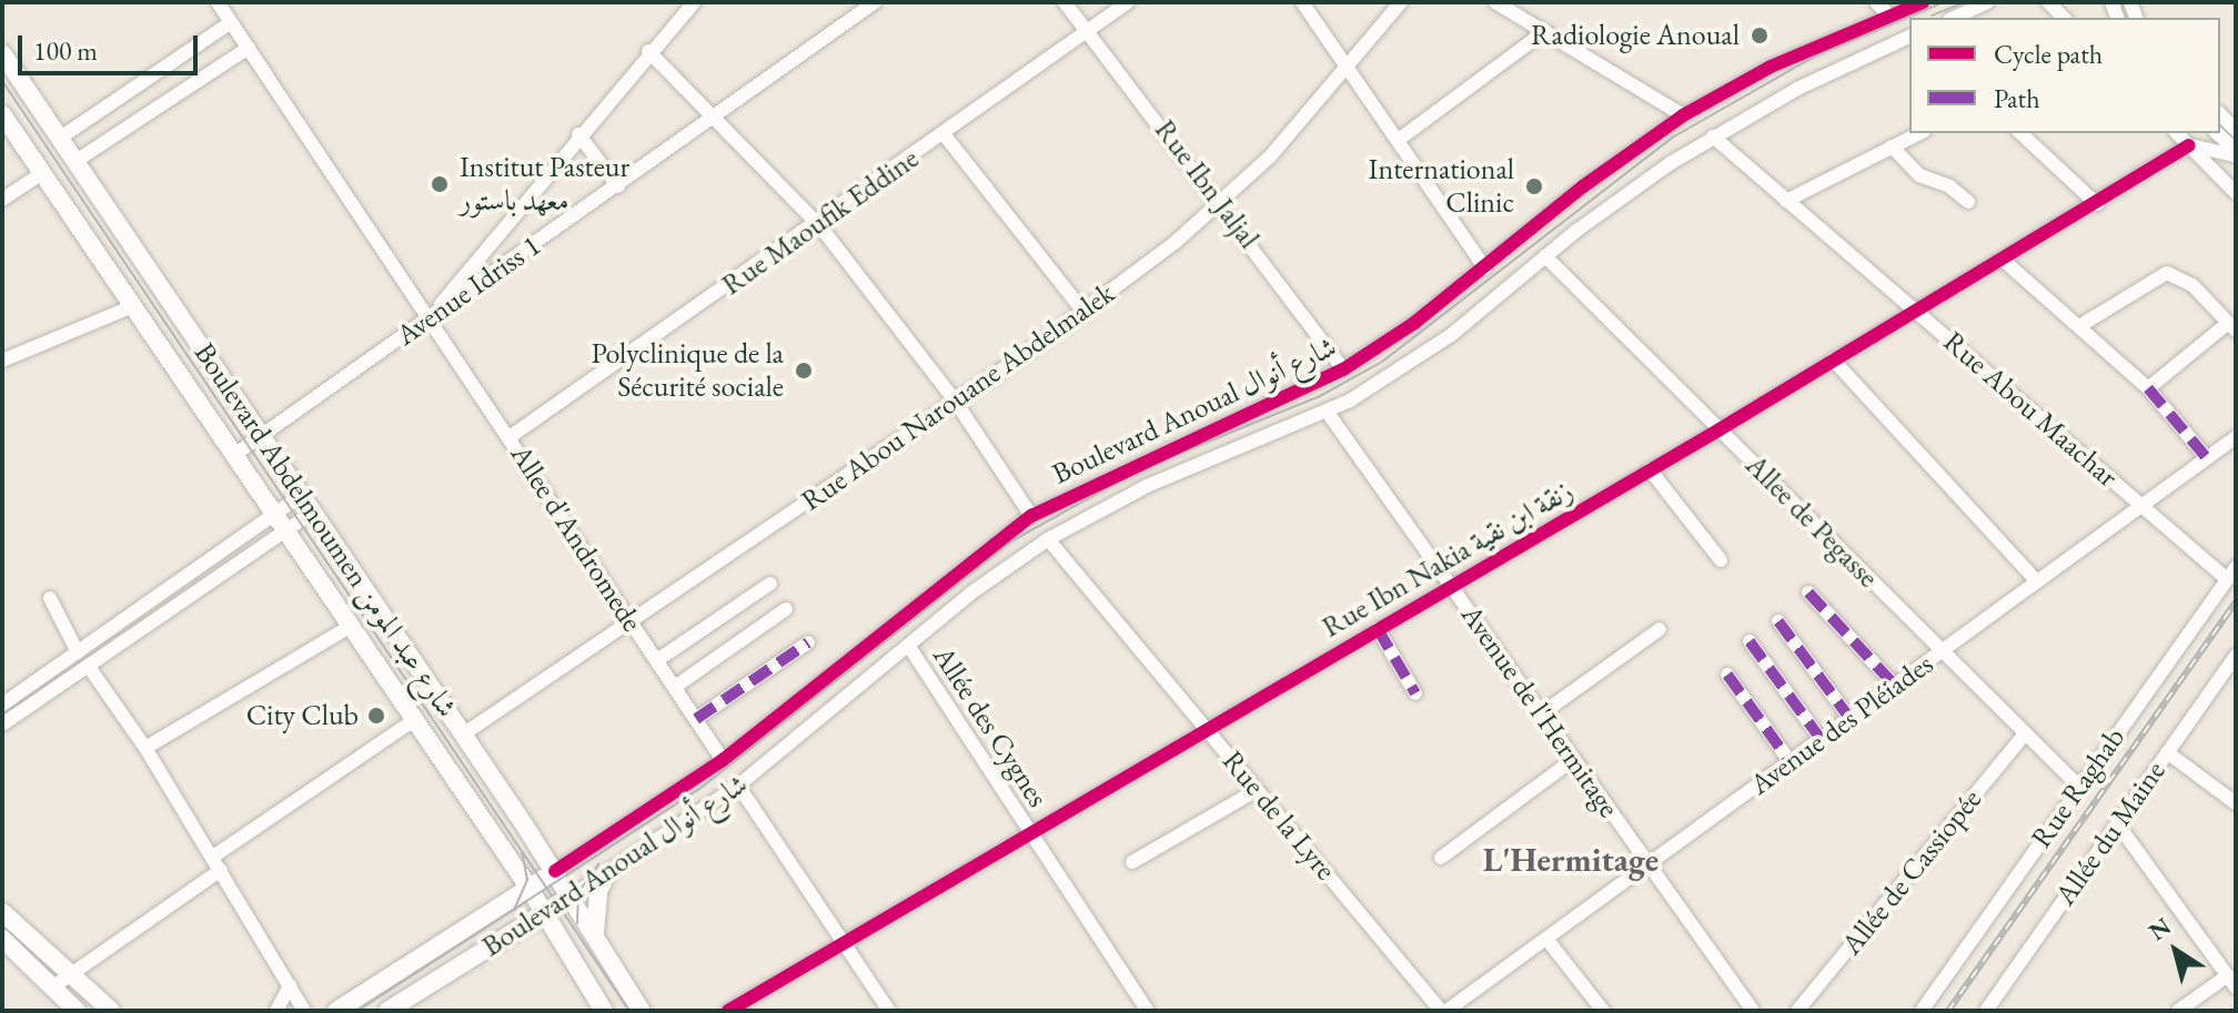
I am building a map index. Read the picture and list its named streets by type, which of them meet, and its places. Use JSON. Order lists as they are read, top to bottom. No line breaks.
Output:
{"streets":{"main road":["Boulevard Anoual شارع أنوال","Boulevard Abdelmoumen شارع عبد المومن"],"street":["Rue Ibn Jaljal","Rue Maoufik Eddine","Avenue Idriss 1","Rue Abou Narouane Abdelmalek","Rue Abou Maachar","Allee de Pegasse","Allee d'Andromede","Rue Ibn Nakia زنقة ابن نقية","Avenue de l'Hermitage","Avenue des Pléiades","Allée des Cygnes","Rue Raghab","Rue de la Lyre","Allée du Maine","Allée de Cassiopée"]},"crossings":[["Rue Ibn Jaljal","Rue Maoufik Eddine"],["Rue Ibn Jaljal","Rue Abou Narouane Abdelmalek"],["Rue Ibn Jaljal","Boulevard Anoual شارع أنوال"],["Rue Maoufik Eddine","Allee d'Andromede"],["Avenue Idriss 1","Boulevard Abdelmoumen شارع عبد المومن"],["Avenue Idriss 1","Allee d'Andromede"],["Rue Abou Narouane Abdelmalek","Boulevard Abdelmoumen شارع عبد المومن"],["Rue Abou Narouane Abdelmalek","Allee d'Andromede"],["Rue Abou Maachar","Boulevard Anoual شارع أنوال"],["Rue Abou Maachar","Rue Ibn Nakia زنقة ابن نقية"],["Rue Abou Maachar","Avenue des Pléiades"],["Rue Abou Maachar","Rue Raghab"],["Boulevard Anoual شارع أنوال","Allee de Pegasse"],["Boulevard Anoual شارع أنوال","Boulevard Abdelmoumen شارع عبد المومن"],["Boulevard Anoual شارع أنوال","Allee d'Andromede"],["Boulevard Anoual شارع أنوال","Avenue de l'Hermitage"],["Boulevard Anoual شارع أنوال","Allée des Cygnes"],["Boulevard Anoual شارع أنوال","Rue de la Lyre"],["Allee de Pegasse","Rue Ibn Nakia زنقة ابن نقية"],["Allee de Pegasse","Avenue des Pléiades"],["Allee de Pegasse","Rue Raghab"],["Allee de Pegasse","Allée de Cassiopée"],["Rue Ibn Nakia زنقة ابن نقية","Avenue de l'Hermitage"],["Rue Ibn Nakia زنقة ابن نقية","Allée des Cygnes"],["Rue Ibn Nakia زنقة ابن نقية","Rue de la Lyre"],["Avenue de l'Hermitage","Avenue des Pléiades"],["Avenue des Pléiades","Rue de la Lyre"]],"districts":["L'Hermitage"],"places":["Radiologie Anoual","Institut Pasteur معهد باستور","International Clinic","Polyclinique de la Sécurité sociale","City Club"],"legend":["Cycle path","Path"],"scale_bar":"100 m","north":"top left"}
